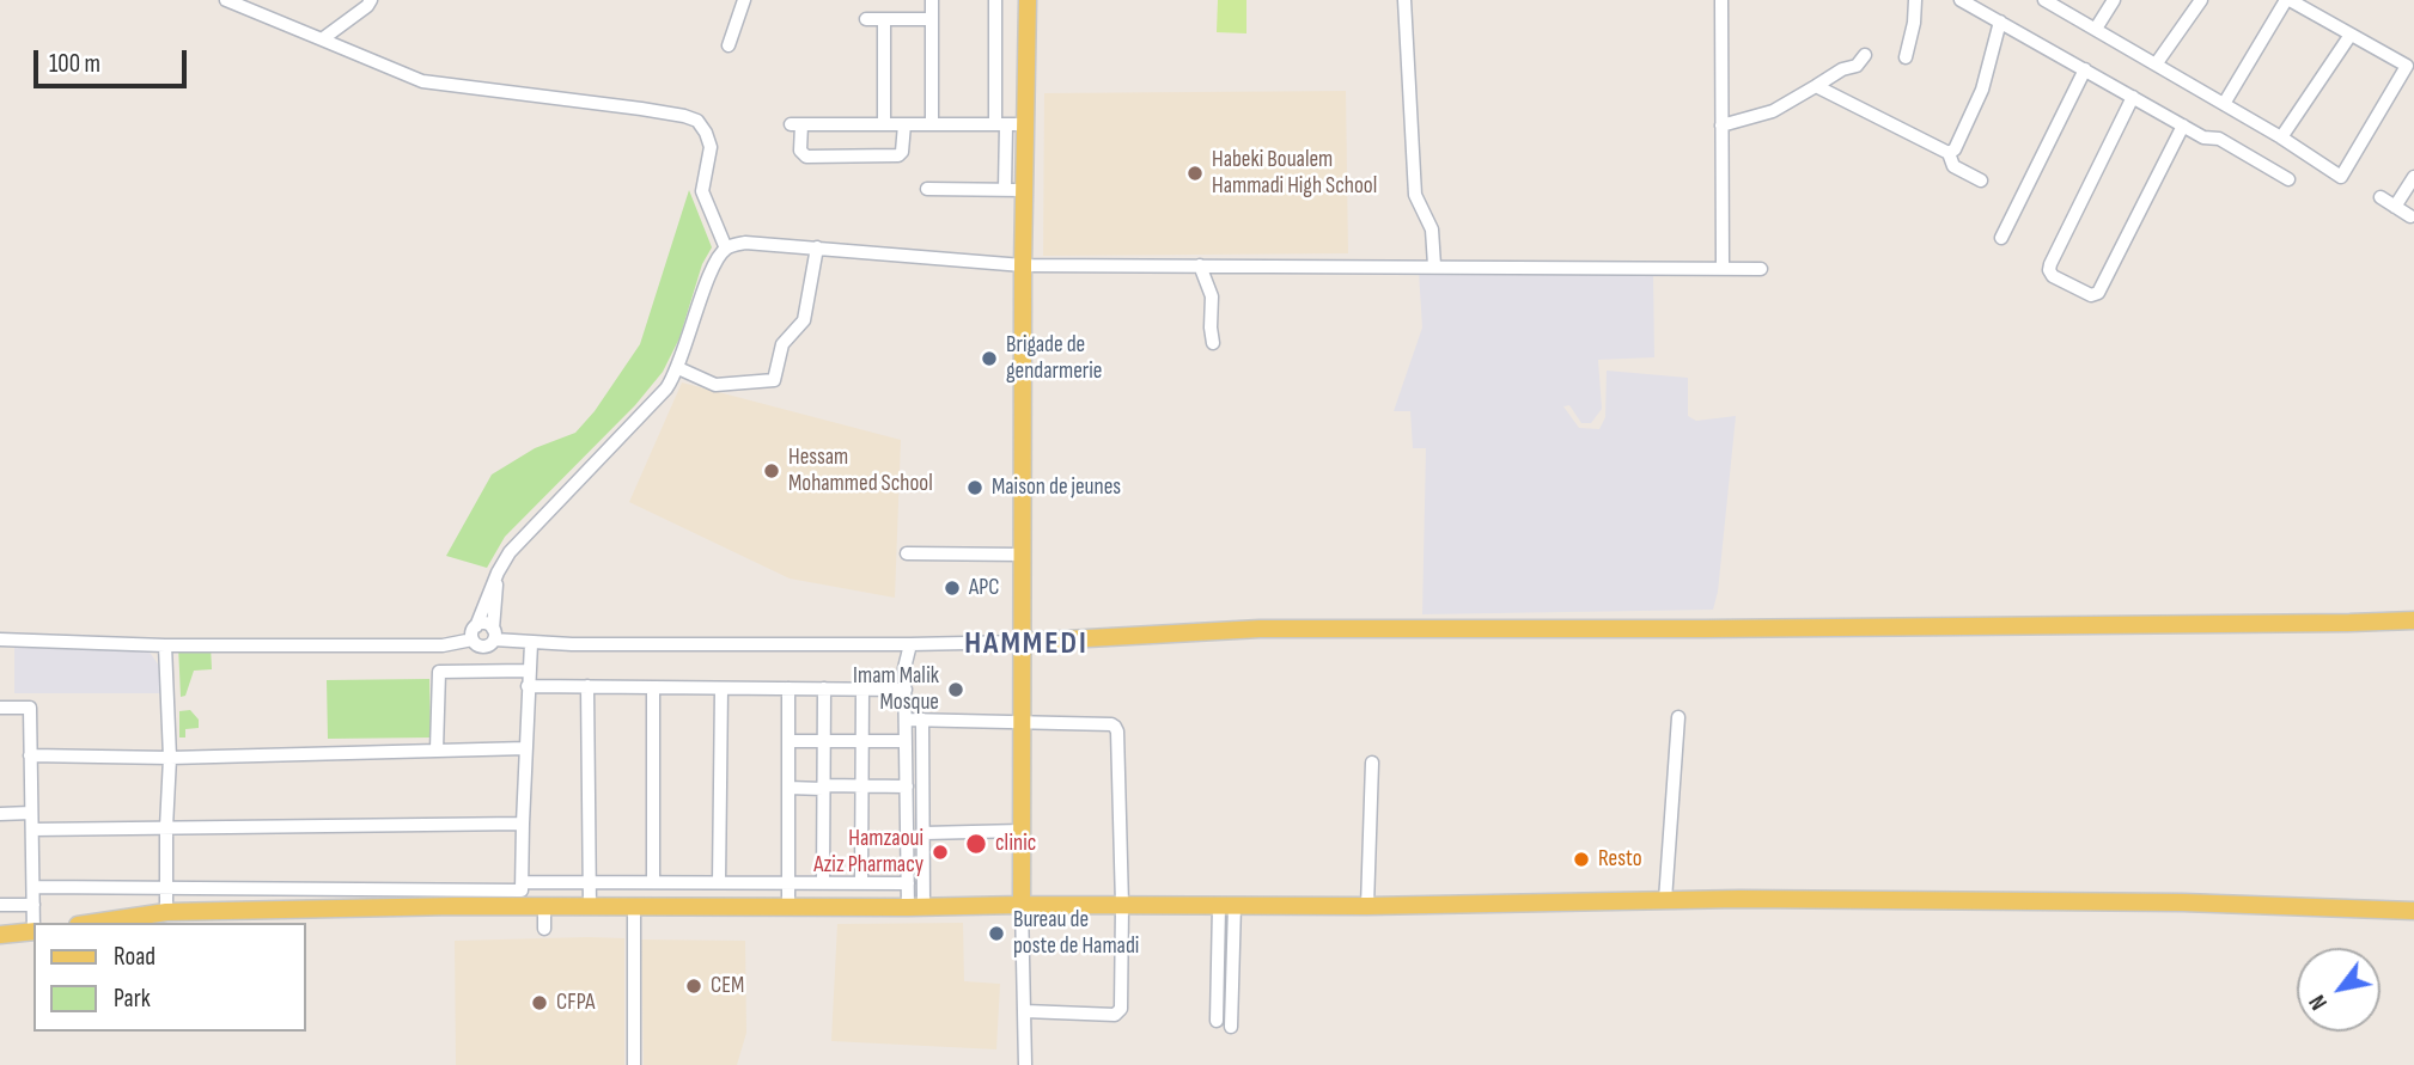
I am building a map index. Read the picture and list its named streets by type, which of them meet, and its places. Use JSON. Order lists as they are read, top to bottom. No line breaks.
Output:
{"districts":["HAMMEDI"],"places":["Habeki Boualem Hammadi High School","Brigade de gendarmerie","Hessam Mohammed School","Maison de jeunes","APC","Imam Malik Mosque","clinic","Hamzaoui Aziz Pharmacy","Resto","Bureau de poste de Hamadi","CEM","CFPA"],"legend":["Road","Park"],"scale_bar":"100 m","north":"bottom left"}
